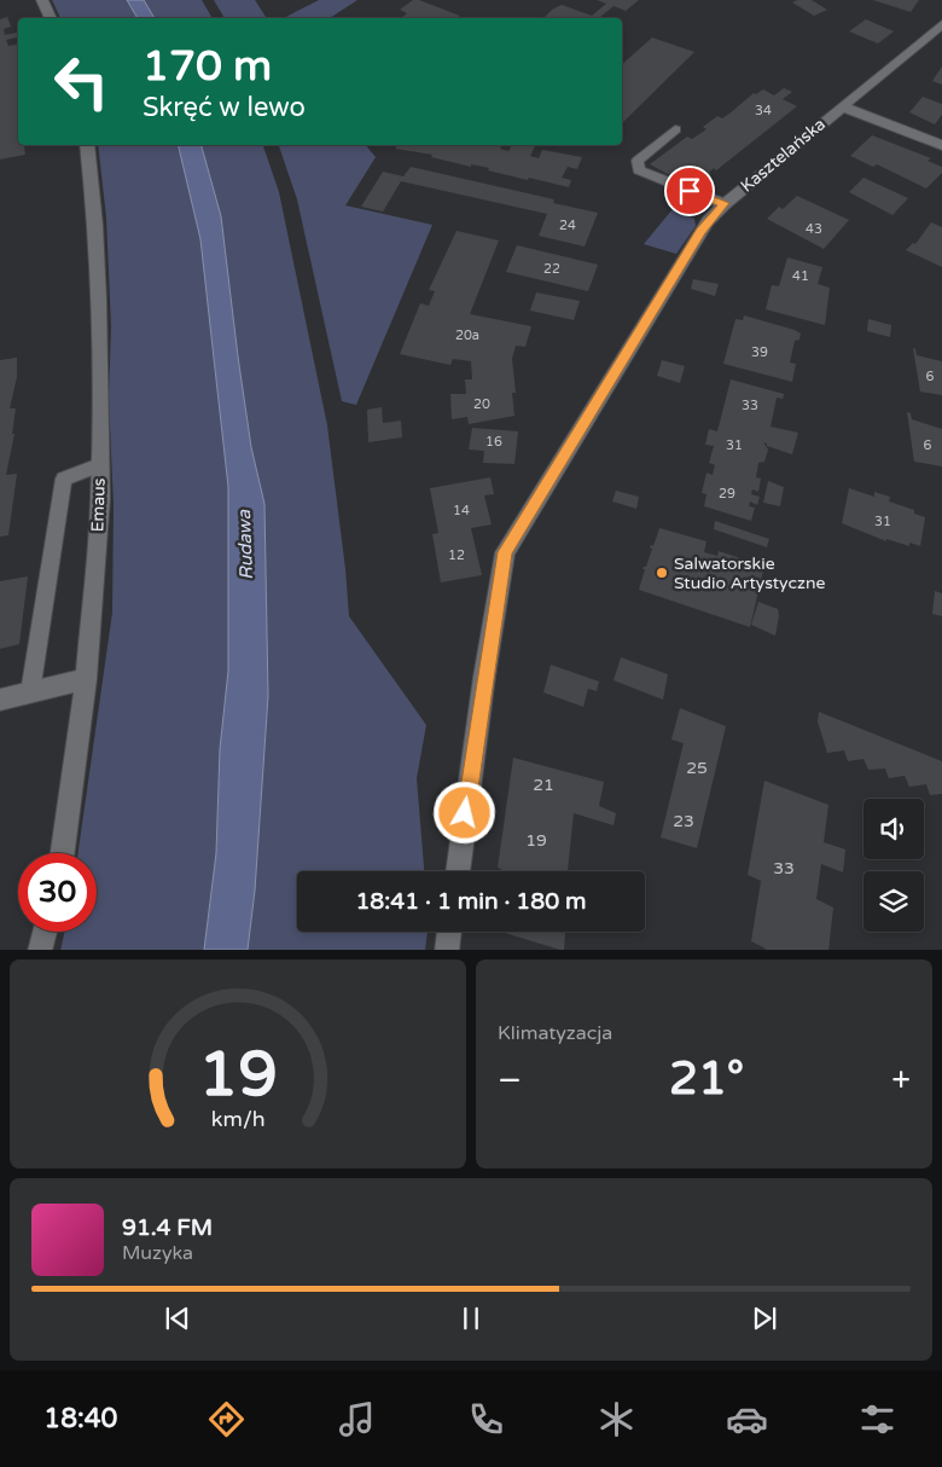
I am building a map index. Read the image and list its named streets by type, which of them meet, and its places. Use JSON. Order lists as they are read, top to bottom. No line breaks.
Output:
{"streets":{"street":["Kasztelańska","Emaus"]},"water":["Rudawa"],"places":["Salwatorskie Studio Artystyczne"],"house_numbers":["34","24","43","22","41","20a","39","6","20","33","16","31","6","29","14","31","12","25","21","23","19","33"],"page":{"turn":["170 m","Skręć w lewo"],"limit":"30","trip":"18:41 · 1 min · 180 m","tile":"Klimatyzacja","heat":["−","21°","+"],"song":["91.4 FM","Muzyka"],"tabs":"18:40","gauge":["19","km/h"]}}
